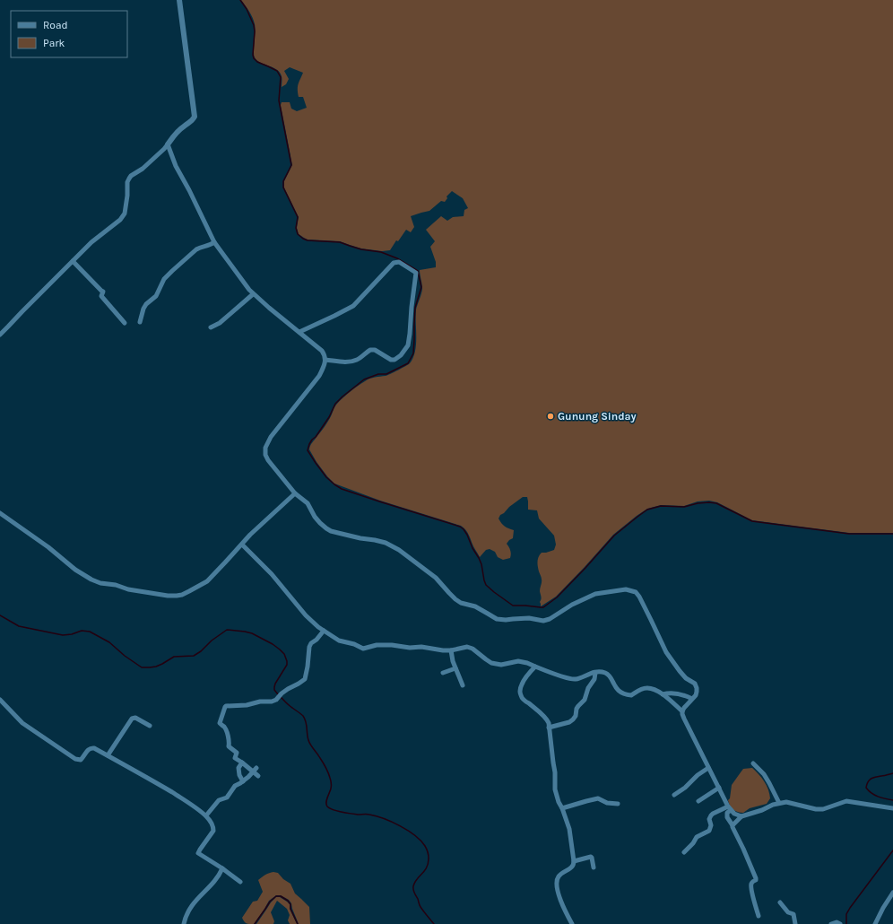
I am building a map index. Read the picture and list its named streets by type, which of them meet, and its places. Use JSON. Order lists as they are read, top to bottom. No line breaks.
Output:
{"places":["Gunung Sinday"],"legend":["Road","Park"]}
